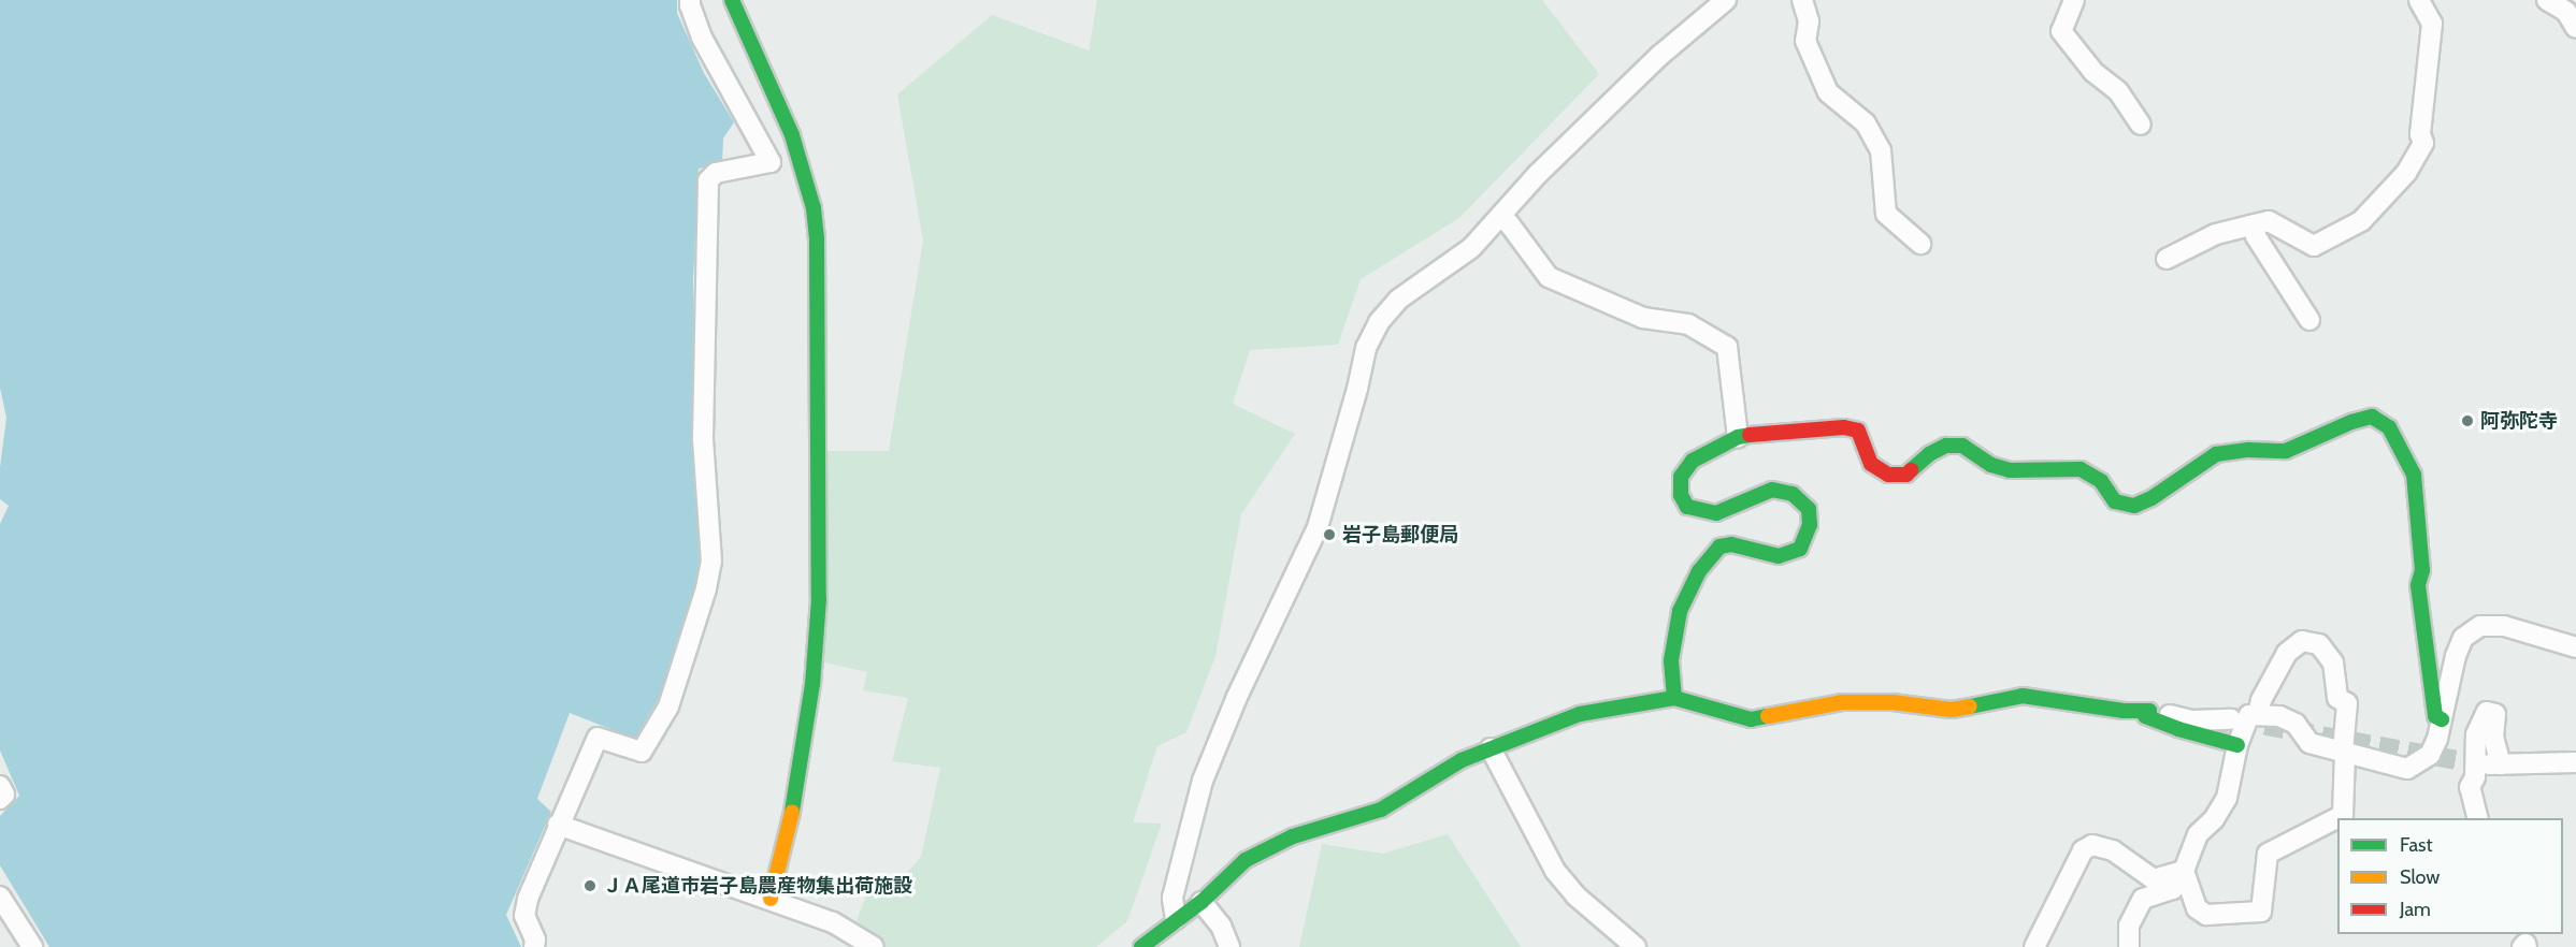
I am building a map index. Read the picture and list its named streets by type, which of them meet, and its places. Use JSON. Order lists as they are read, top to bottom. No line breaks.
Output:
{"places":["阿弥陀寺","岩子島郵便局","ＪＡ尾道市岩子島農産物集出荷施設"],"legend":["Fast","Slow","Jam"]}
